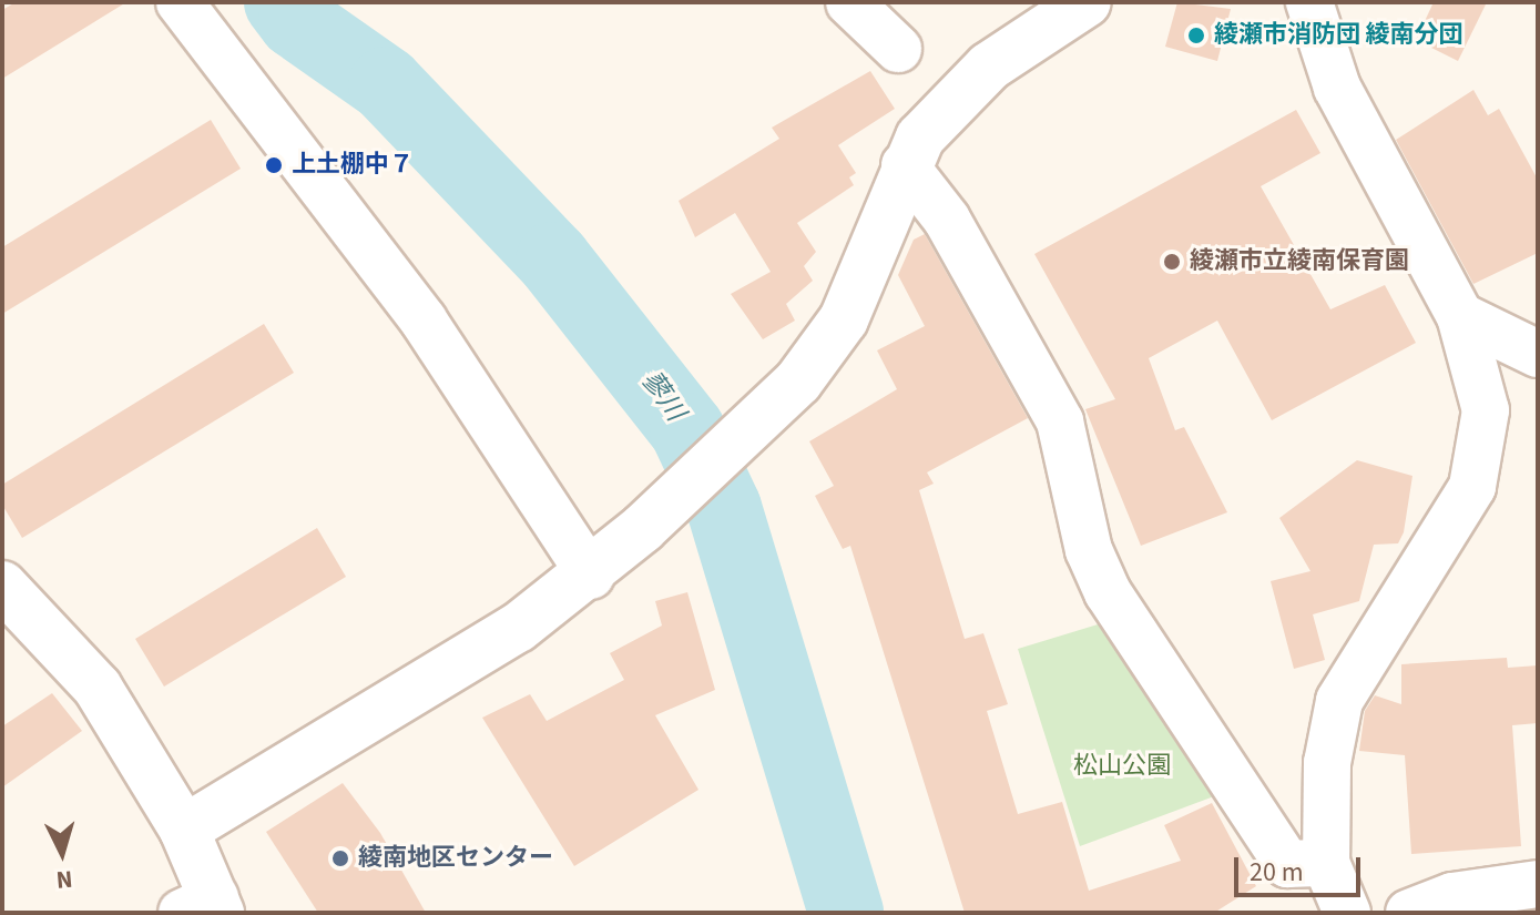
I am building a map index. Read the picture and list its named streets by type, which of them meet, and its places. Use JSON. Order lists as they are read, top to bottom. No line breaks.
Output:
{"water":["蓼川"],"parks":["松山公園"],"places":["綾瀬市消防団 綾南分団","上土棚中７","綾瀬市立綾南保育園","綾南地区センター"],"scale_bar":"20 m","north":"bottom"}
